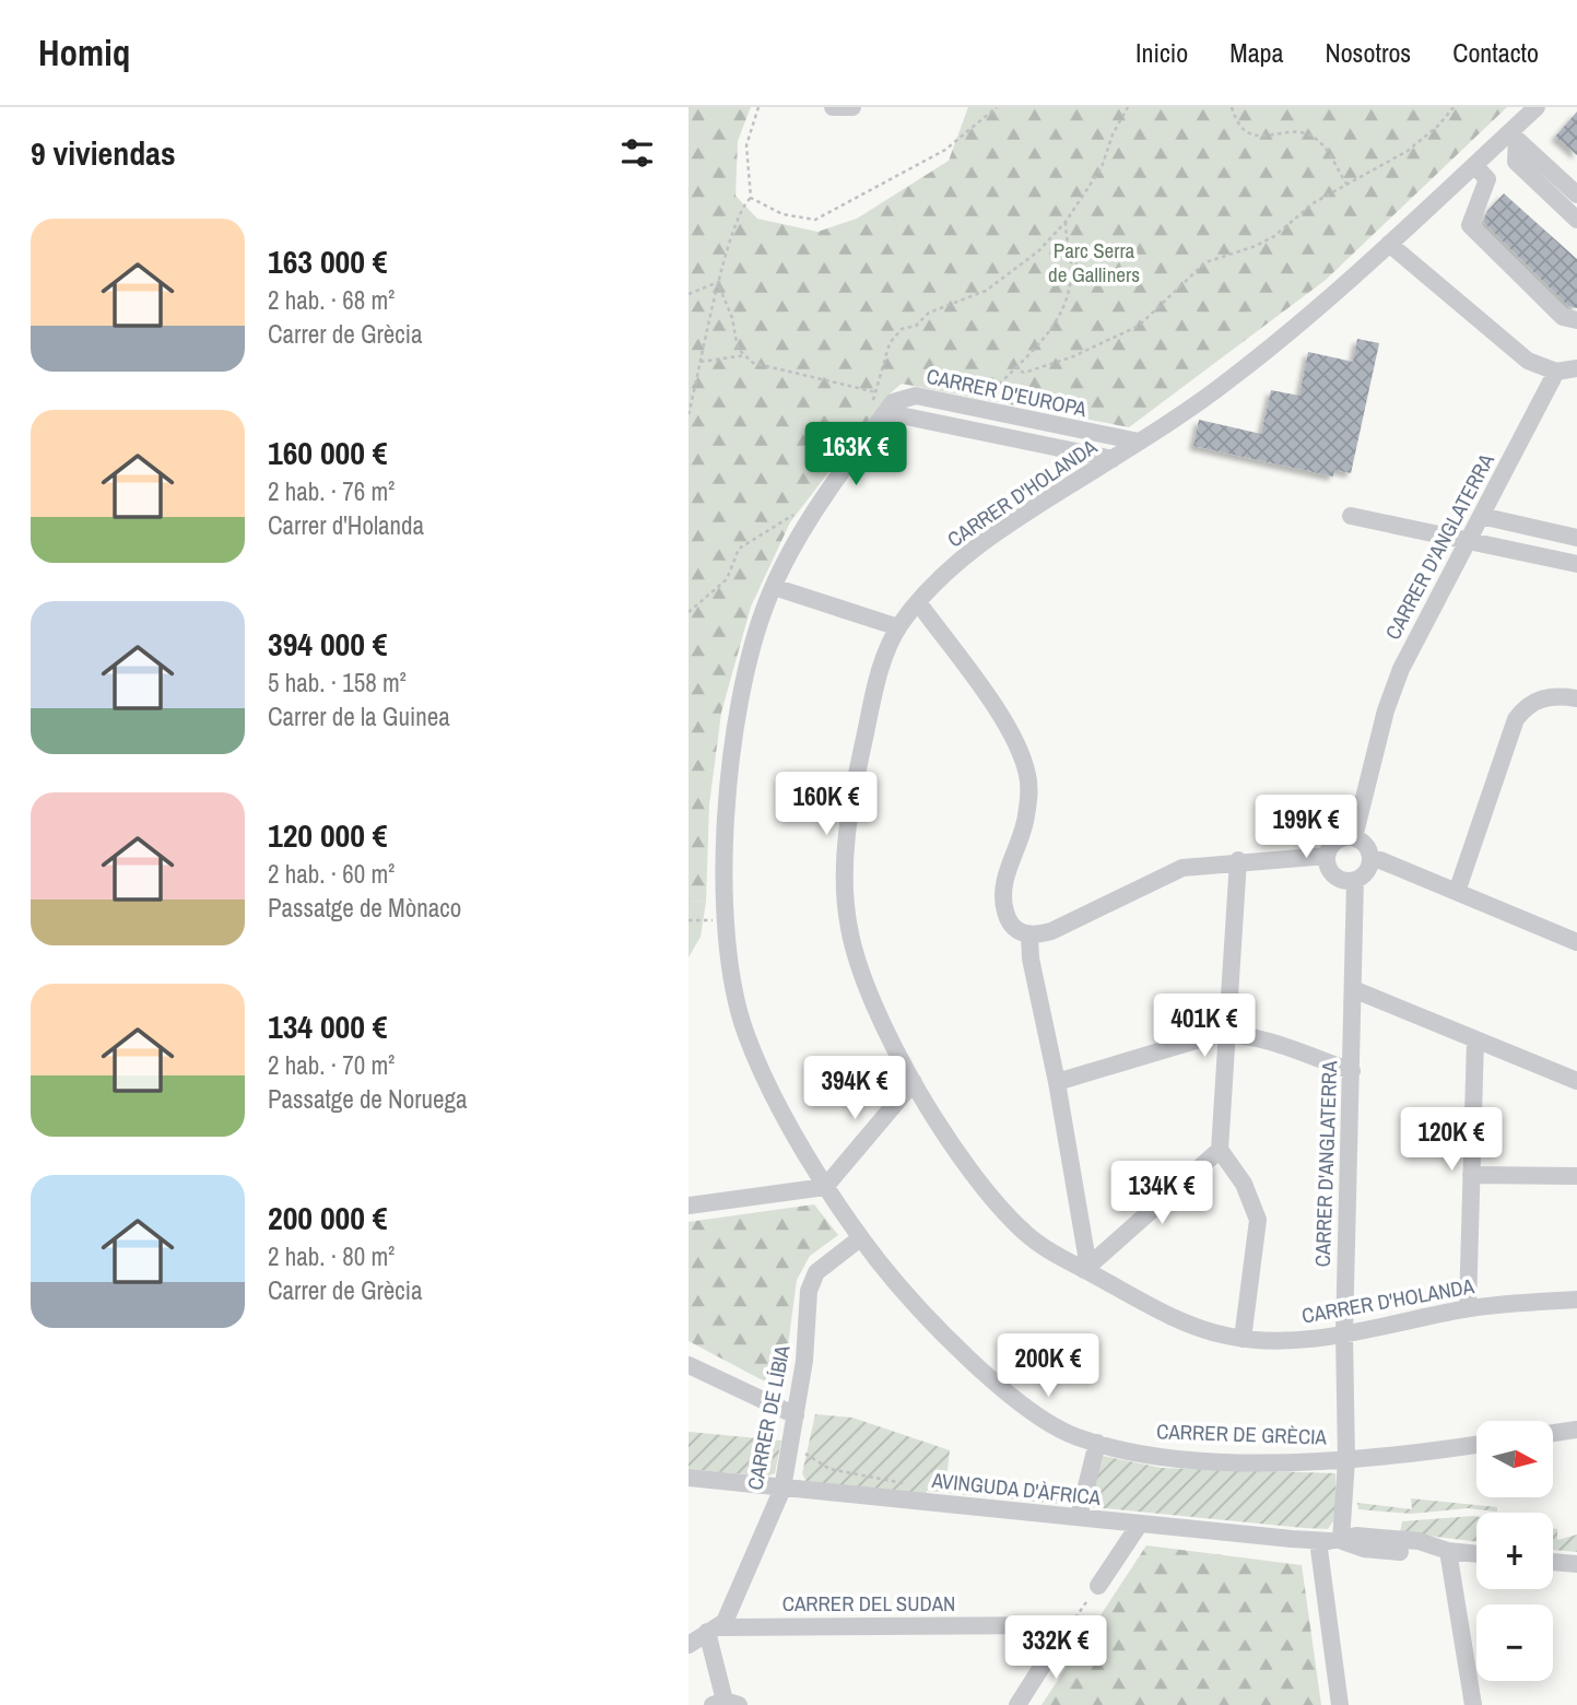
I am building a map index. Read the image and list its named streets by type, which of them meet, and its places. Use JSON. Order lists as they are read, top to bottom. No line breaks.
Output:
{"streets":{"street":["CARRER D'EUROPA","CARRER D'HOLANDA","CARRER D'ANGLATERRA","CARRER DE LÍBIA","CARRER DE GRÈCIA","AVINGUDA D'ÀFRICA","CARRER DEL SUDAN"]},"crossings":[["CARRER D'EUROPA","CARRER D'HOLANDA"],["CARRER D'EUROPA","CARRER DE GRÈCIA"],["CARRER D'HOLANDA","CARRER D'ANGLATERRA"],["CARRER D'ANGLATERRA","CARRER DE GRÈCIA"],["CARRER D'ANGLATERRA","AVINGUDA D'ÀFRICA"],["CARRER DE LÍBIA","CARRER DE GRÈCIA"],["CARRER DE LÍBIA","AVINGUDA D'ÀFRICA"],["CARRER DE LÍBIA","CARRER DEL SUDAN"]],"parks":["Parc Serra de Galliners"],"north":"right","page":{"header":"Homiq","nav":["Inicio","Mapa","Nosotros","Contacto"],"heading":"9 viviendas","list":[{"name":"163 000 €","note":"2 hab. · 68 m² · Carrer de Grècia"},{"name":"160 000 €","note":"2 hab. · 76 m² · Carrer d'Holanda"},{"name":"394 000 €","note":"5 hab. · 158 m² · Carrer de la Guinea"},{"name":"120 000 €","note":"2 hab. · 60 m² · Passatge de Mònaco"},{"name":"134 000 €","note":"2 hab. · 70 m² · Passatge de Noruega"},{"name":"200 000 €","note":"2 hab. · 80 m² · Carrer de Grècia"}],"price":["163K €","160K €","199K €","401K €","394K €","120K €","134K €","200K €","332K €"],"map_buttons":["+","−"]}}
